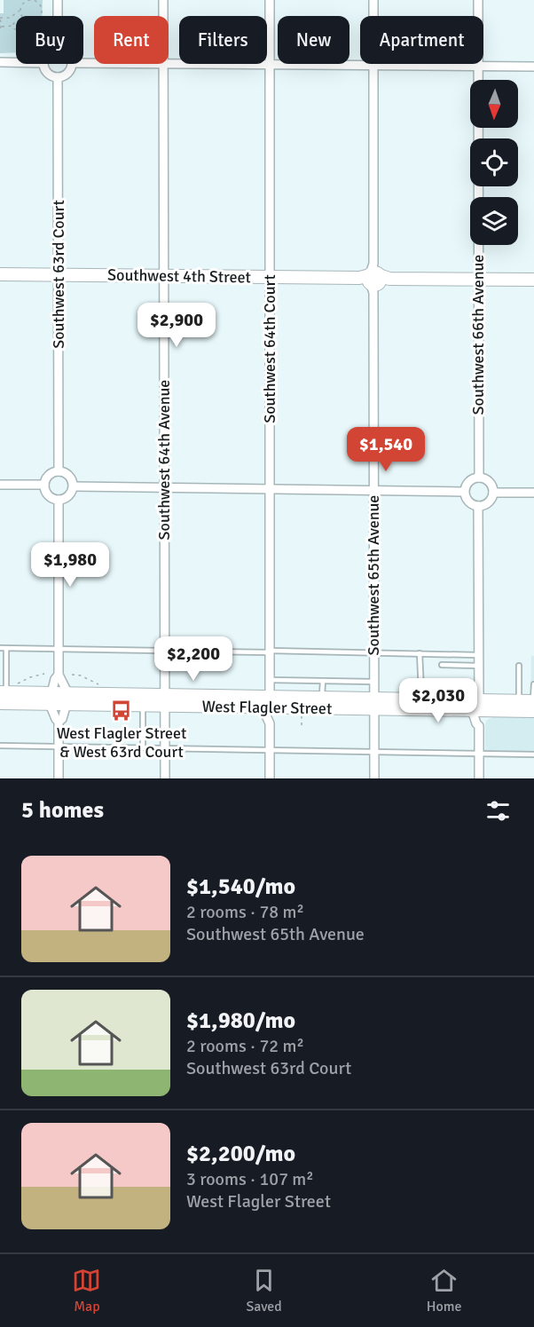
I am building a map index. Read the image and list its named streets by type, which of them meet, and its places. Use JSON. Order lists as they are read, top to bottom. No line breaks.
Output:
{"streets":{"main road":["Southwest 4th Street","West Flagler Street"],"street":["Southwest 63rd Court","Southwest 66th Avenue","Southwest 64th Court","Southwest 64th Avenue","Southwest 65th Avenue"]},"crossings":[["Southwest 63rd Court","Southwest 4th Street"],["Southwest 4th Street","Southwest 66th Avenue"],["Southwest 4th Street","Southwest 64th Court"],["Southwest 4th Street","Southwest 64th Avenue"],["Southwest 4th Street","Southwest 65th Avenue"],["Southwest 64th Court","West Flagler Street"],["Southwest 64th Avenue","West Flagler Street"],["Southwest 65th Avenue","West Flagler Street"]],"places":{"bus stop":["West Flagler Street & West 63rd Court"]},"north":"bottom","page":{"chip":["Buy","Rent","Filters","New","Apartment"],"price":["$2,900","$1,540","$1,980","$2,200","$2,030"],"heading":"5 homes","list":[{"name":"$1,540/mo","note":"2 rooms · 78 m² · Southwest 65th Avenue"},{"name":"$1,980/mo","note":"2 rooms · 72 m² · Southwest 63rd Court"},{"name":"$2,200/mo","note":"3 rooms · 107 m² · West Flagler Street"}],"tabs":["Map","Saved","Home"]}}
